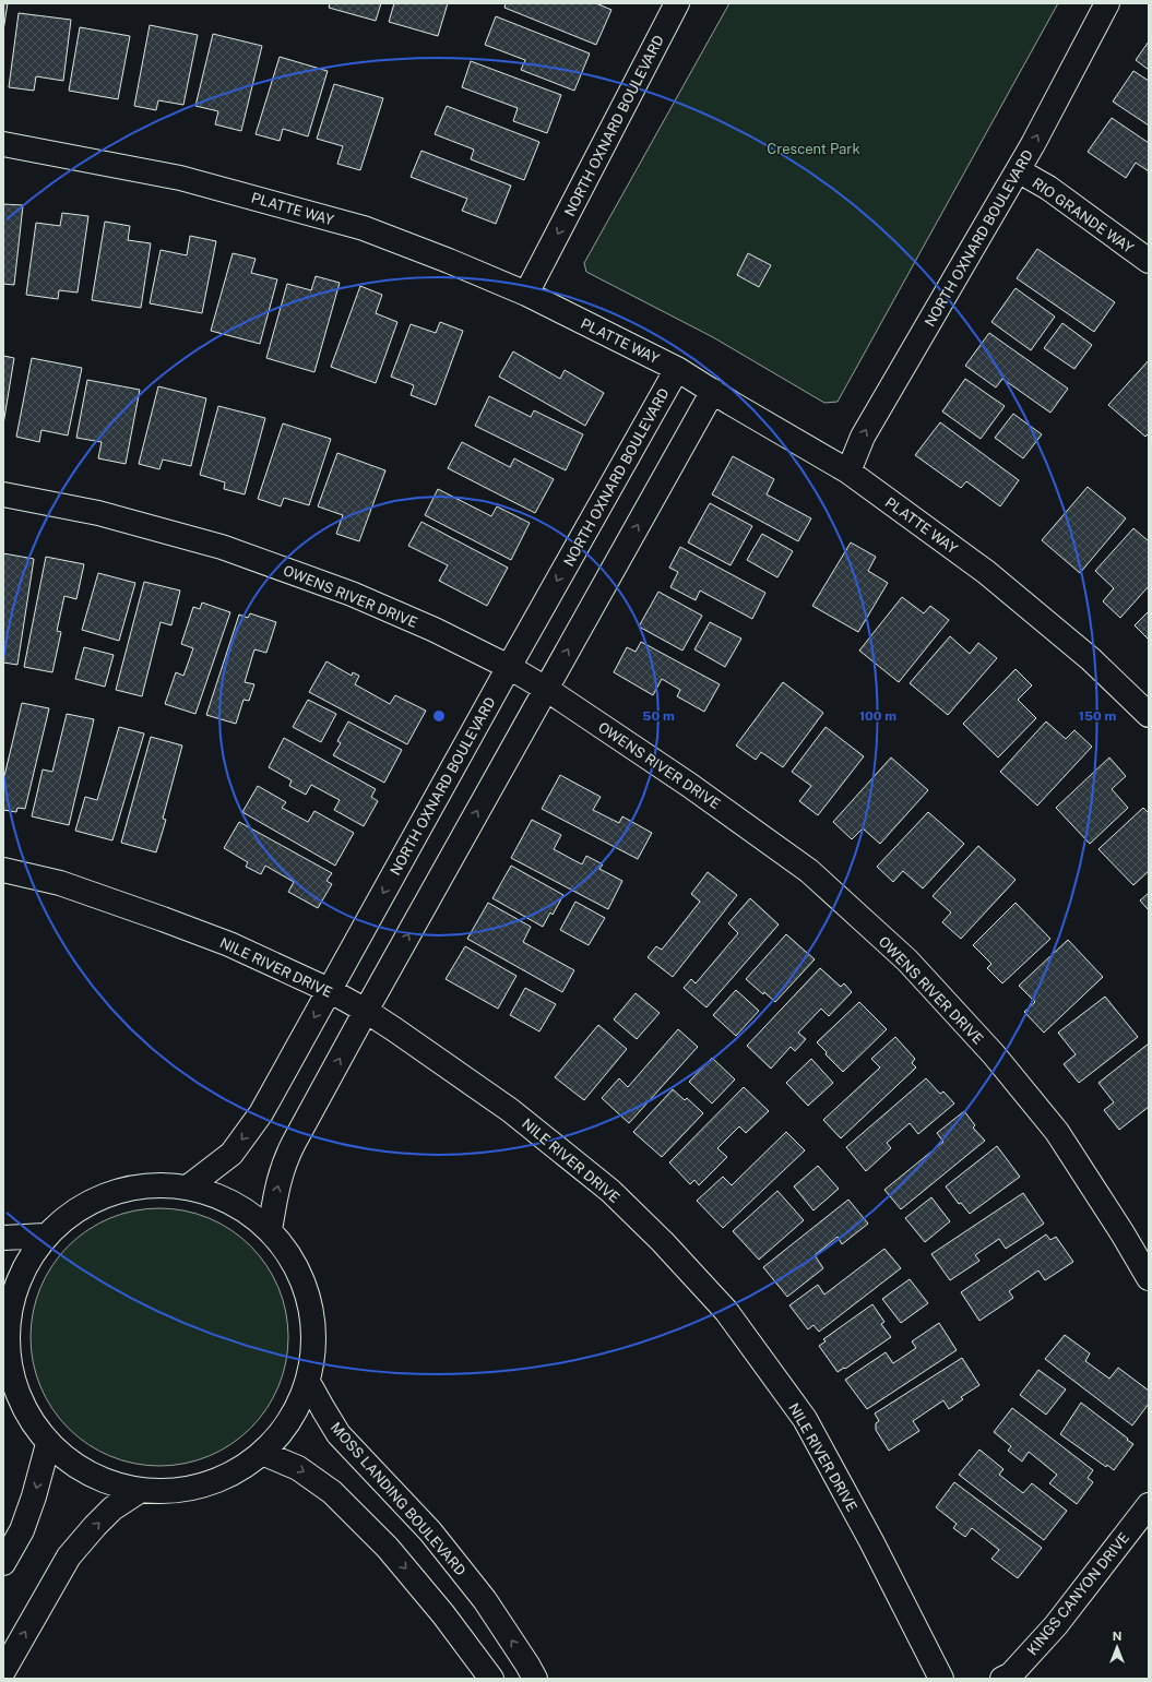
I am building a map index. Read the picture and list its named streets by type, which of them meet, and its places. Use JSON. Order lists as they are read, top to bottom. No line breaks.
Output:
{"streets":{"street":["NORTH OXNARD BOULEVARD","PLATTE WAY","RIO GRANDE WAY","OWENS RIVER DRIVE","NILE RIVER DRIVE","MOSS LANDING BOULEVARD","KINGS CANYON DRIVE"]},"crossings":[["NORTH OXNARD BOULEVARD","PLATTE WAY"],["NORTH OXNARD BOULEVARD","RIO GRANDE WAY"],["NORTH OXNARD BOULEVARD","OWENS RIVER DRIVE"],["NORTH OXNARD BOULEVARD","NILE RIVER DRIVE"]],"parks":["Crescent Park"],"north":"top","rings":["50 m","100 m","150 m"]}
